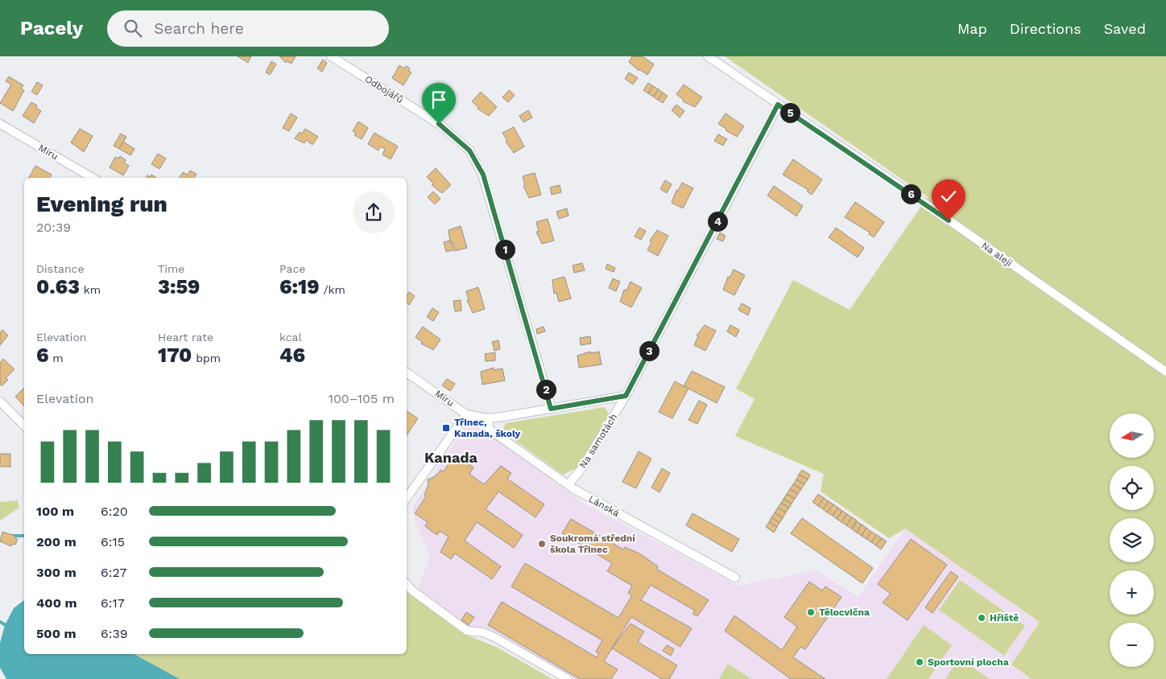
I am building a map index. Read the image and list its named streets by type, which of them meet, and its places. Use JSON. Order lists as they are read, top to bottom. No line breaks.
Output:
{"streets":{"street":["Odbojářů","Míru","Na aleji","Na samotách","Lánská"]},"crossings":[["Odbojářů","Na samotách"],["Míru","Na samotách"],["Míru","Lánská"],["Na aleji","Na samotách"],["Na samotách","Lánská"]],"districts":["Kanada"],"places":{"transit":["Třinec, Kanada, školy"],"other":["Soukromá střední škola Třinec","Tělocvična","Hřiště","Sportovní plocha"]},"north":"left","page":{"header":"Pacely","search":"Search here","nav":["Map","Directions","Saved"],"pins":["5","6","4","1","3","2"],"heading":["Evening run","20:39"],"stats":[["Distance","0.63 km"],["Time","3:59"],["Pace","6:19 /km"],["Elevation","6 m"],["Heart rate","170 bpm"],["kcal","46"]],"chart":["Elevation","100–105 m"],"map_buttons":["+","−"],"list":[{"name":"100 m","note":"6:20"},{"name":"200 m","note":"6:15"},{"name":"300 m","note":"6:27"},{"name":"400 m","note":"6:17"},{"name":"500 m","note":"6:39"}]}}
